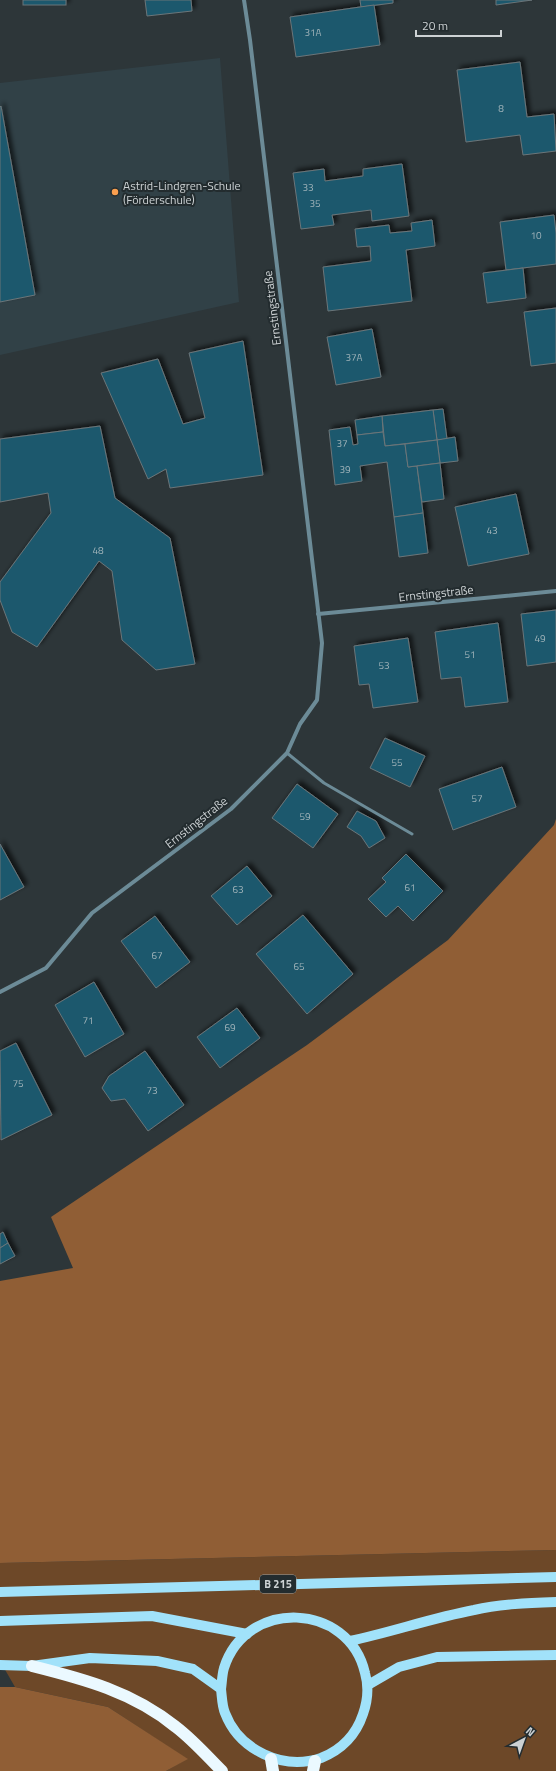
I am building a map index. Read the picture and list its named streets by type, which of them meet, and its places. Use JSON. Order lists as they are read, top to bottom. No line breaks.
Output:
{"streets":{"main road":["B 215"],"street":["Ernstingstraße"]},"places":["Astrid-Lindgren-Schule (Förderschule)"],"house_numbers":["31A","8","33","35","10","37A","37","39","43","48","49","51","53","55","57","59","61","63","67","65","71","69","75","73"],"scale_bar":"20 m","north":"top right"}
